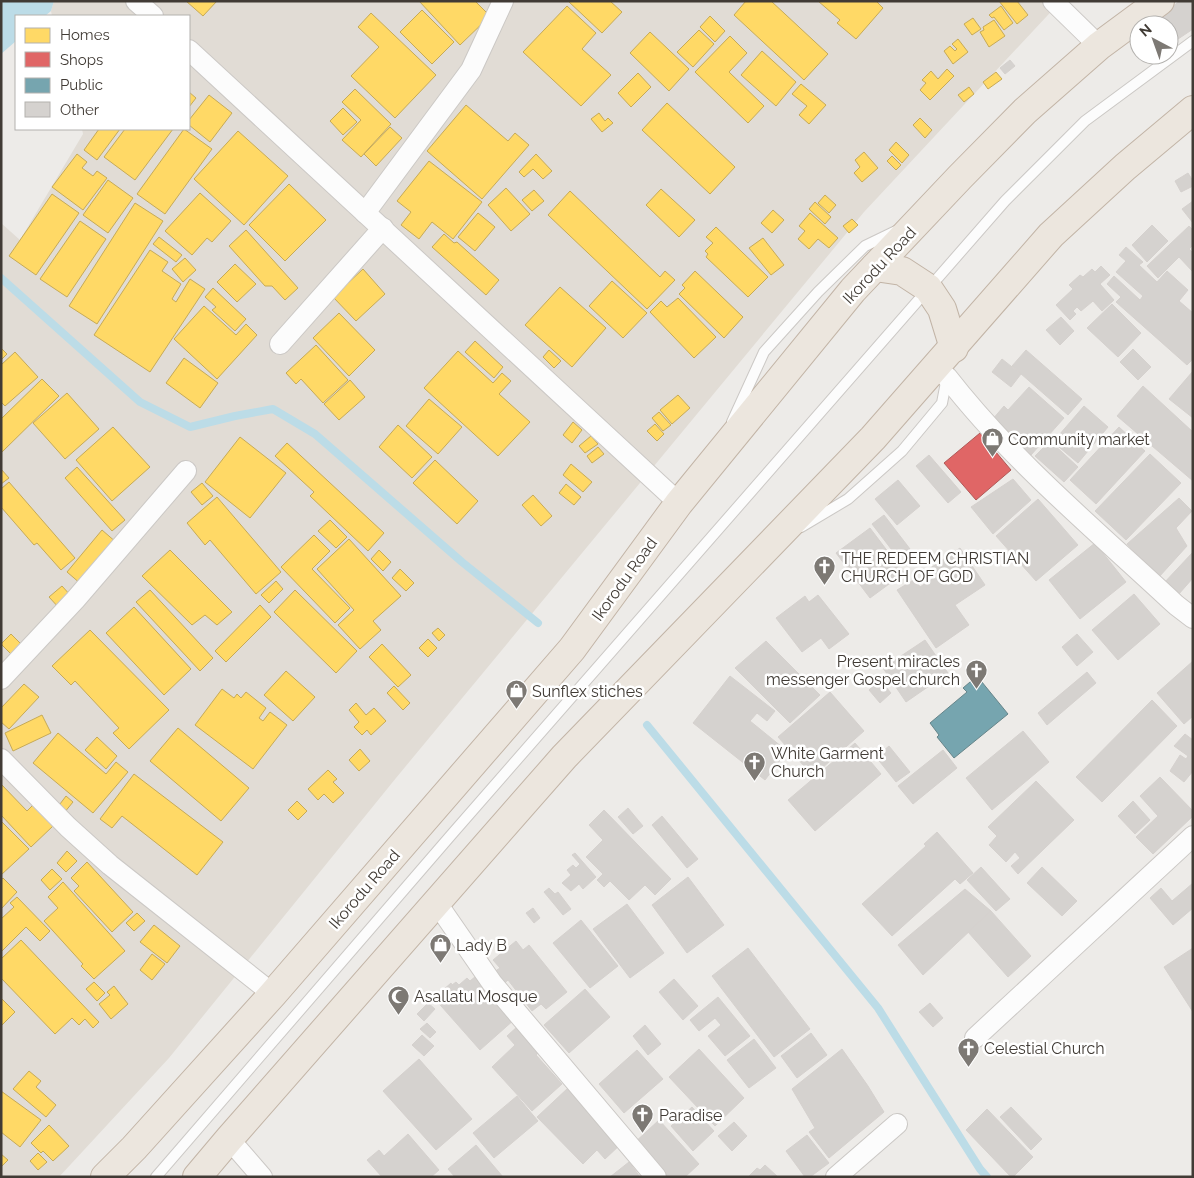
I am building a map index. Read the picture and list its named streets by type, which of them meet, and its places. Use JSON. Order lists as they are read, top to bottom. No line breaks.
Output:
{"streets":{"highway":["Ikorodu Road"]},"places":{"shop":["Community market","Sunflex stiches","Lady B"],"church":["THE REDEEM CHRISTIAN CHURCH OF GOD","Present miracles messenger Gospel church","White Garment Church","Celestial Church","Paradise"],"mosque":["Asallatu Mosque"]},"legend":["Homes","Shops","Public","Other"],"north":"top left"}
